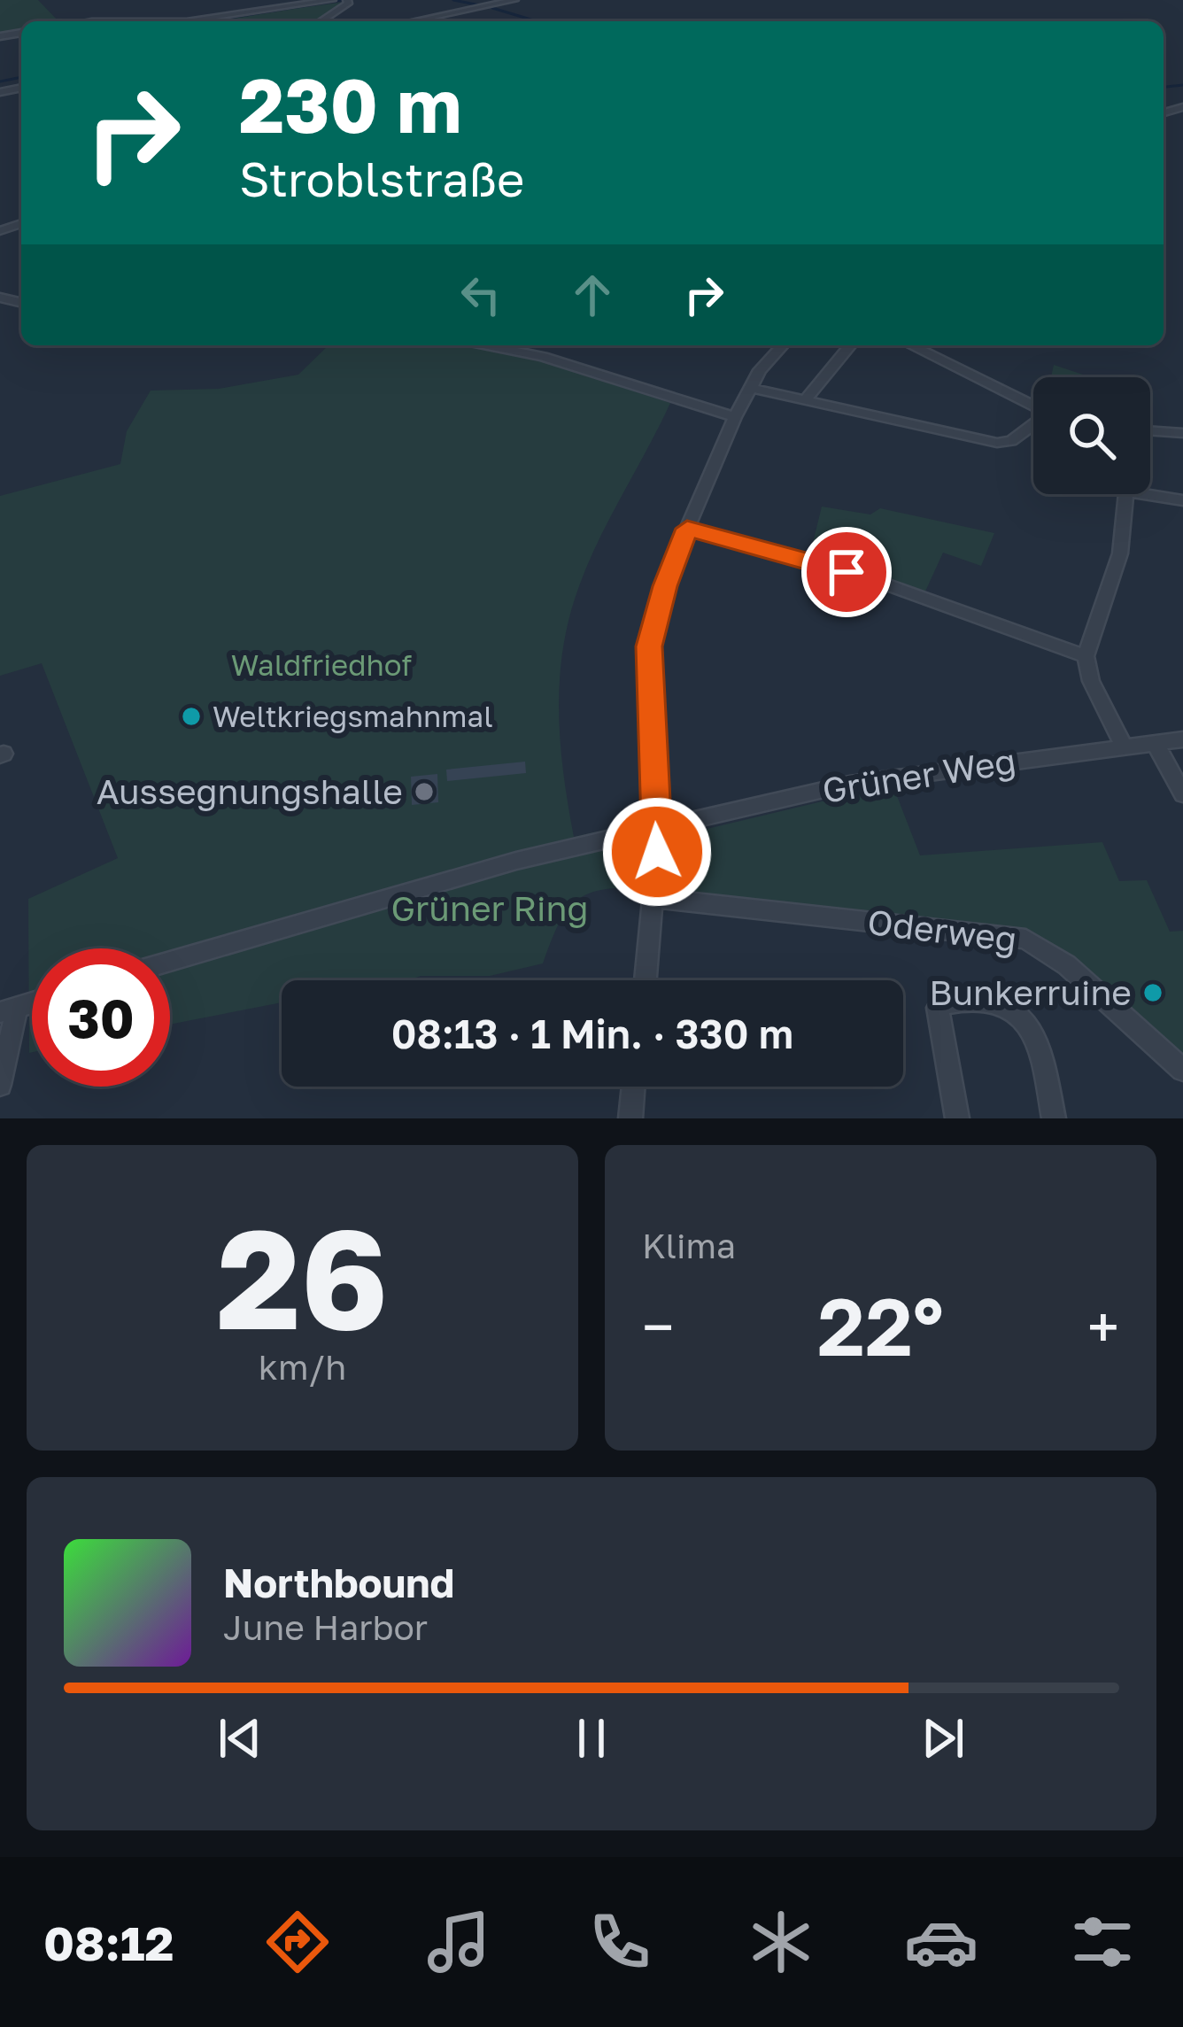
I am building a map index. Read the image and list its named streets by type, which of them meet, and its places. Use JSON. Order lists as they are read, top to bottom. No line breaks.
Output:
{"streets":{"street":["Grüner Weg","Oderweg"]},"parks":["Waldfriedhof","Grüner Ring"],"places":["Weltkriegsmahnmal","Aussegnungshalle","Bunkerruine"],"page":{"turn":["230 m","Stroblstraße"],"limit":"30","trip":"08:13 · 1 Min. · 330 m","tile":[["26","km/h"],"Klima"],"heat":["−","22°","+"],"song":["Northbound","June Harbor"],"tabs":"08:12"}}
